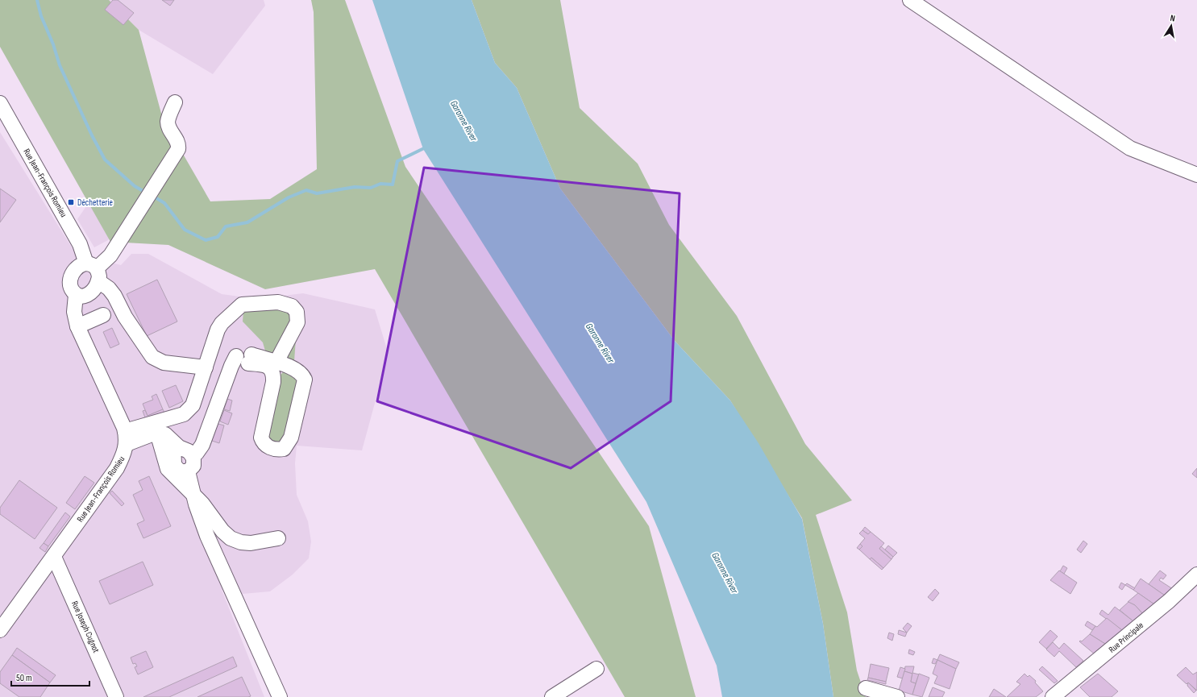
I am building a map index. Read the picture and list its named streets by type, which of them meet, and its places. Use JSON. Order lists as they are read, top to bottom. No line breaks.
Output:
{"streets":{"street":["Rue Jean-François Romieu","Rue Joseph Cugnot","Rue Principale"]},"crossings":[["Rue Jean-François Romieu","Rue Joseph Cugnot"]],"water":["Garonne River"],"places":{"transit":["Déchetterie"]},"scale_bar":"50 m","north":"top"}
